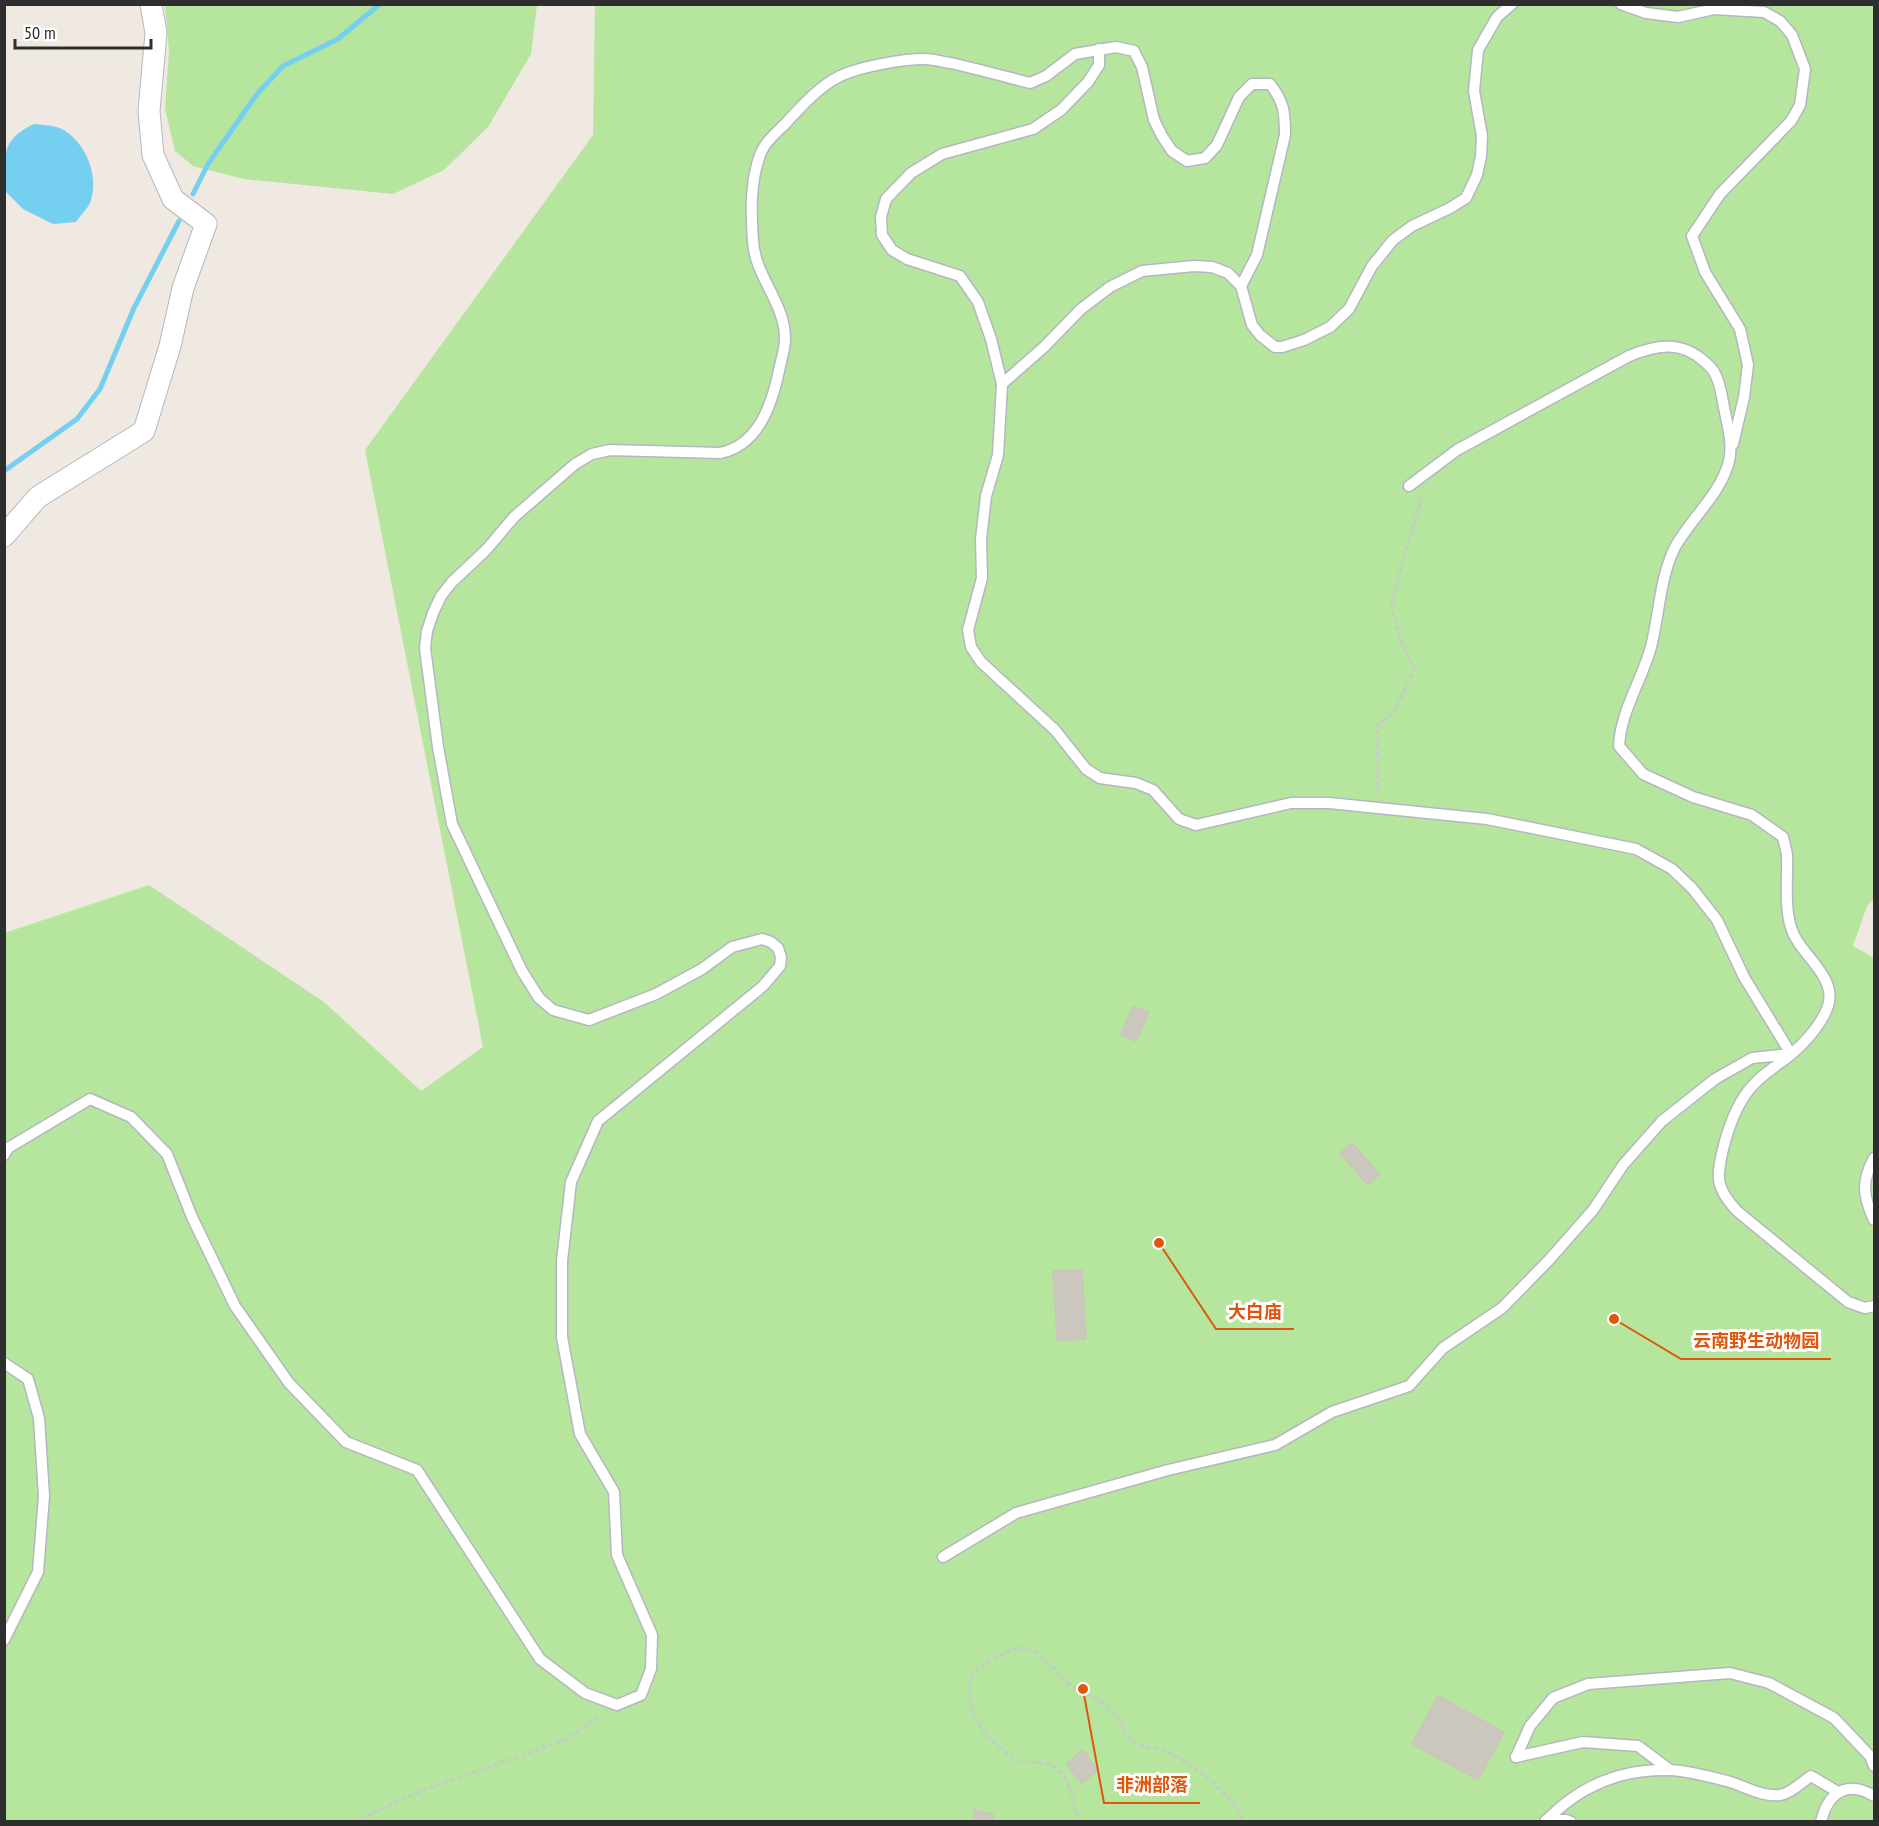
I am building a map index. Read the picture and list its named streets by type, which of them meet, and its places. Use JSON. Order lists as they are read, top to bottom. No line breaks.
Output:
{"places":["大白庙","云南野生动物园","非洲部落"],"scale_bar":"50 m"}
